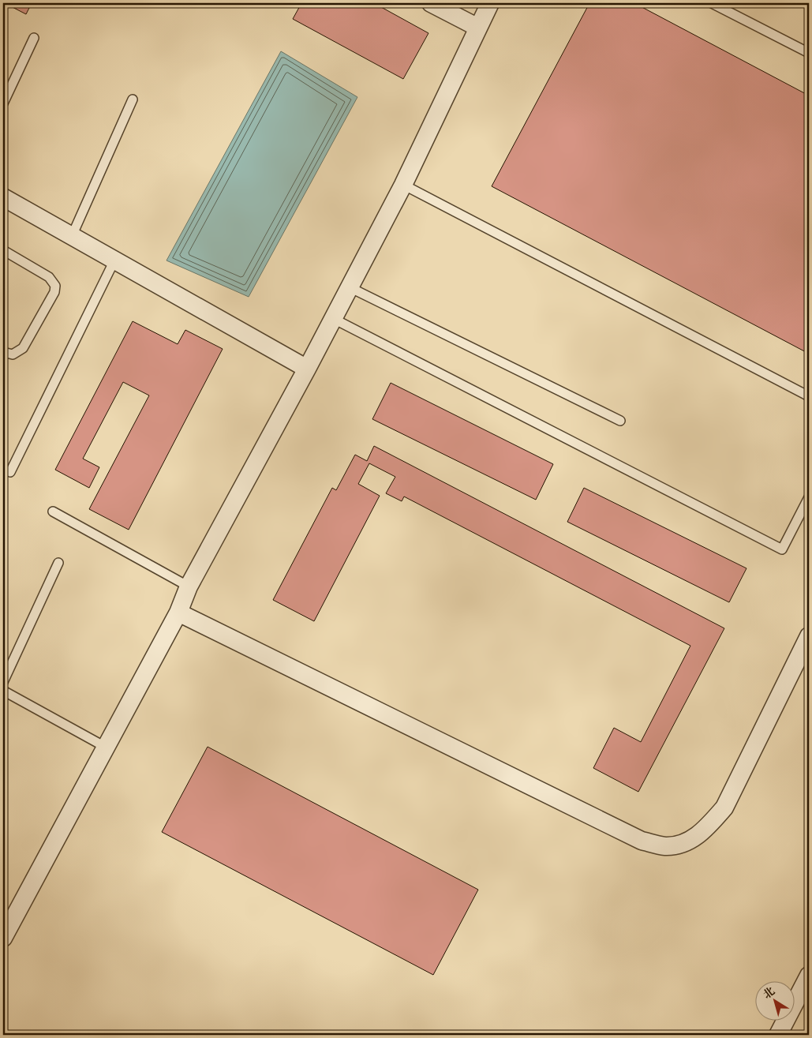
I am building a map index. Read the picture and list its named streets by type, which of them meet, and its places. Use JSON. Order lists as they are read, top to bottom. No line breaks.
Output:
{"north":"top left"}
